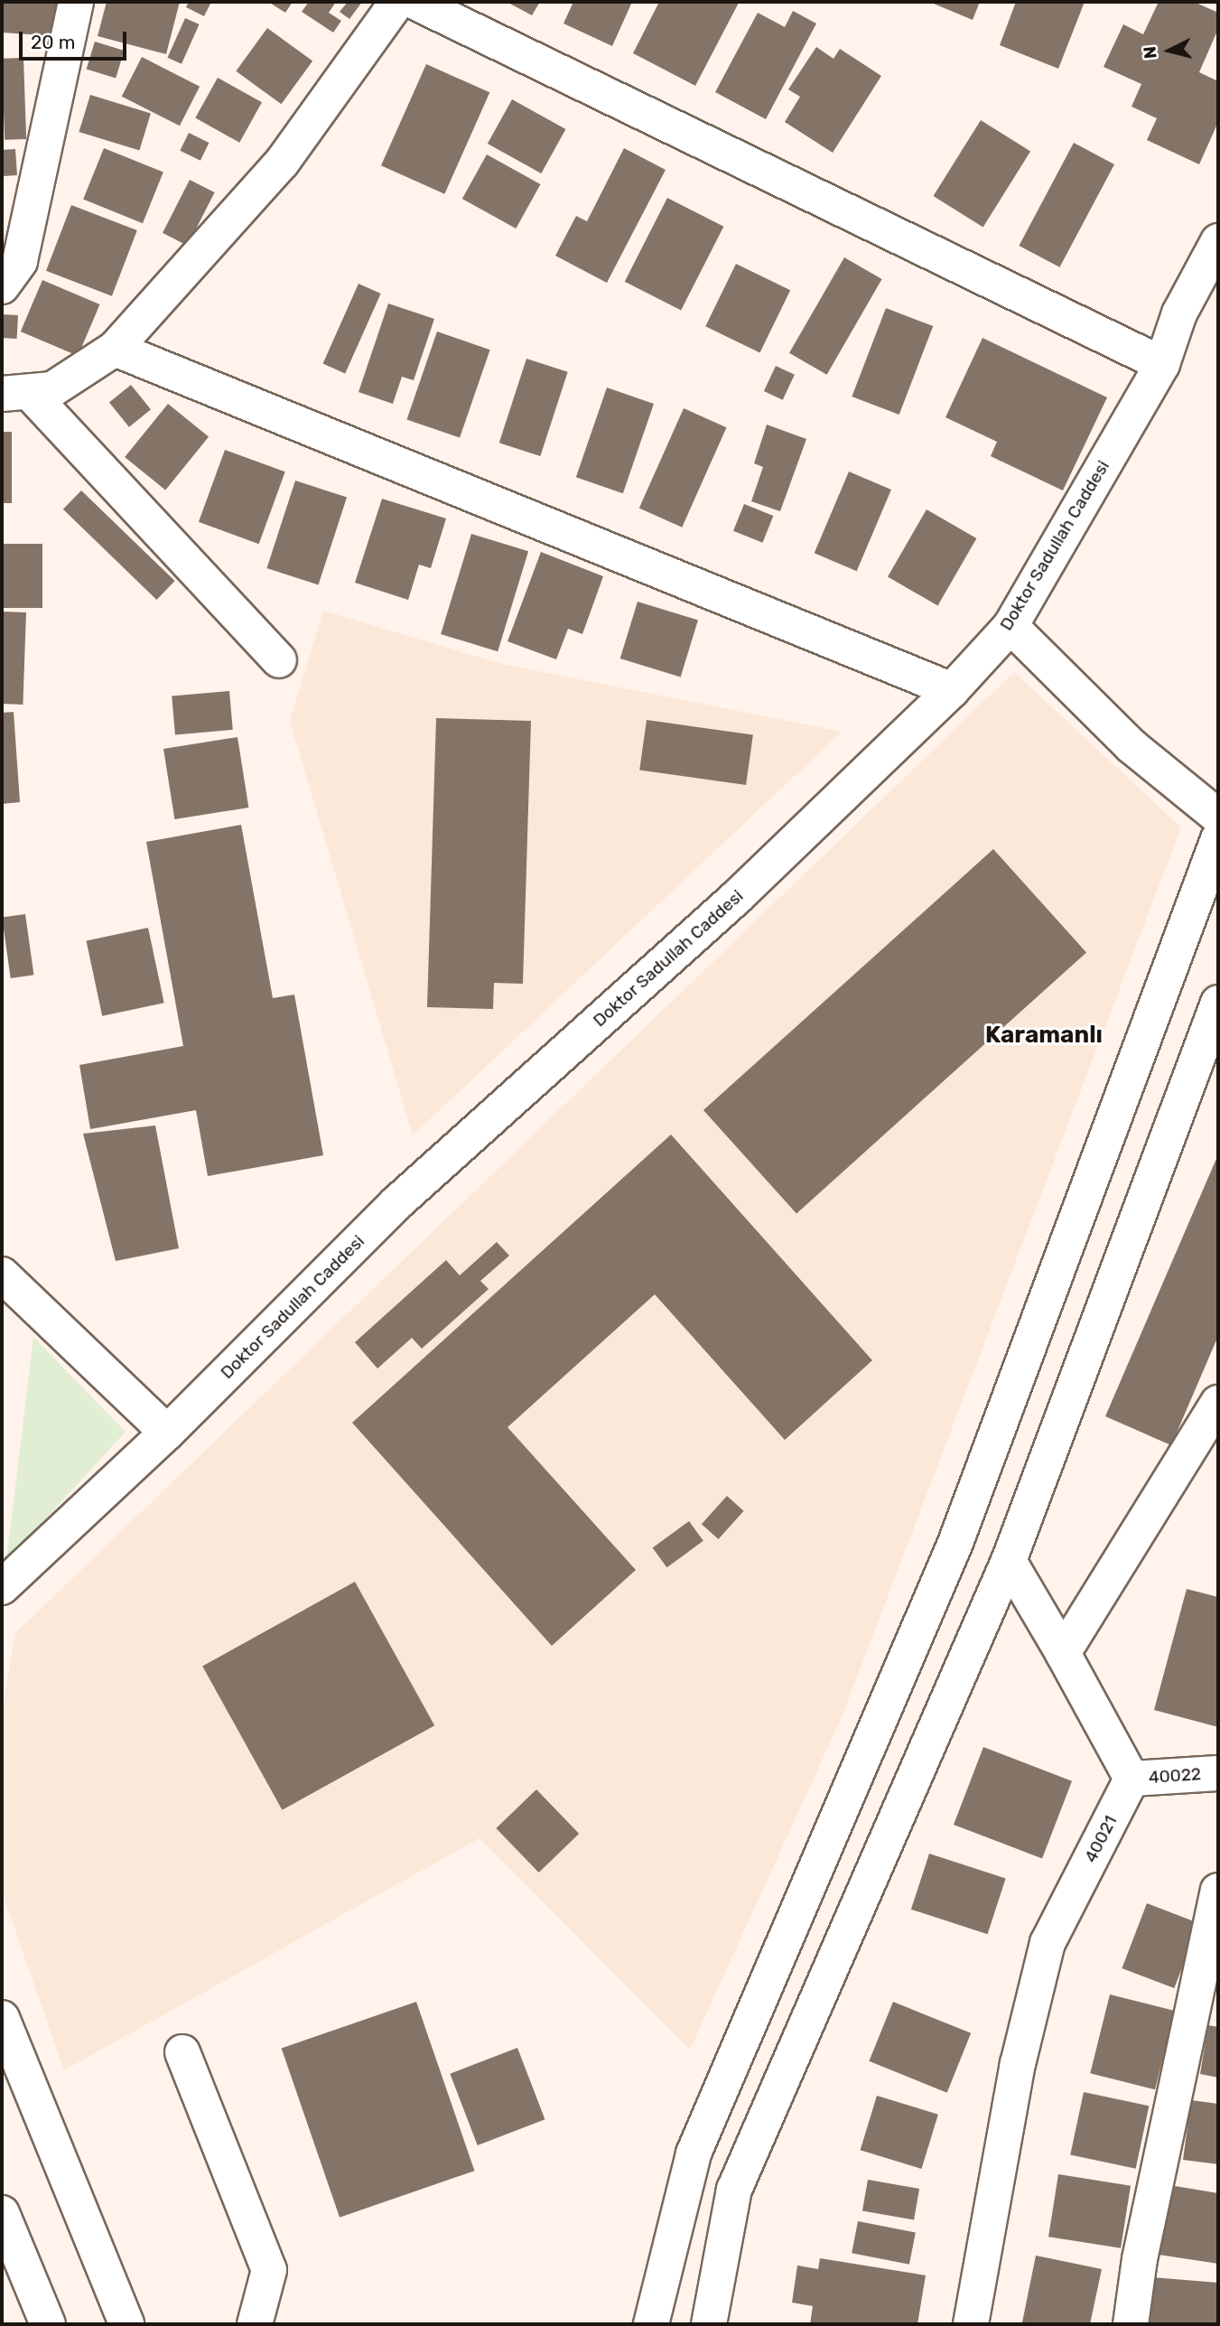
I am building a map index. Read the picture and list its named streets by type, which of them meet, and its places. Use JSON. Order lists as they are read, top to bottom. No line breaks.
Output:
{"streets":{"street":["Doktor Sadullah Caddesi","40022","40021"]},"crossings":[["40022","40021"]],"districts":["Karamanlı"],"scale_bar":"20 m","north":"left"}
